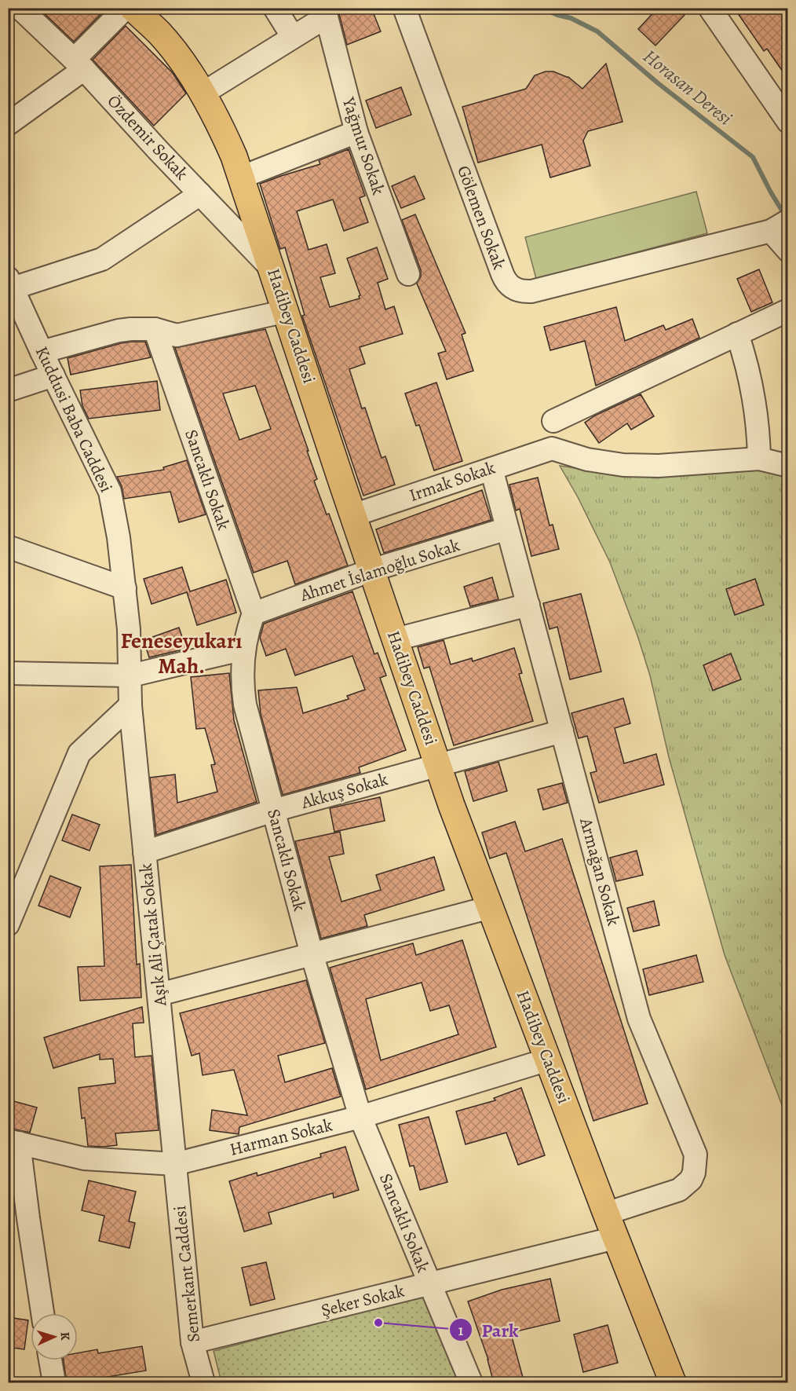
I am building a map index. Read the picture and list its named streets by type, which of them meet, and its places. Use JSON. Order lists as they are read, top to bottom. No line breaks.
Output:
{"streets":{"main road":["Hadibey Caddesi"],"street":["Özdemir Sokak","Yağmur Sokak","Gölemen Sokak","Kuddusi Baba Caddesi","Sancaklı Sokak","Irmak Sokak","Ahmet İslamoğlu Sokak","Akkuş Sokak","Armağan Sokak","Aşık Ali Çatak Sokak","Harman Sokak","Semerkant Caddesi","Şeker Sokak"]},"crossings":[["Özdemir Sokak","Hadibey Caddesi"],["Hadibey Caddesi","Irmak Sokak"],["Hadibey Caddesi","Ahmet İslamoğlu Sokak"],["Hadibey Caddesi","Akkuş Sokak"],["Hadibey Caddesi","Armağan Sokak"],["Hadibey Caddesi","Harman Sokak"],["Hadibey Caddesi","Şeker Sokak"],["Kuddusi Baba Caddesi","Aşık Ali Çatak Sokak"],["Sancaklı Sokak","Ahmet İslamoğlu Sokak"],["Sancaklı Sokak","Akkuş Sokak"],["Sancaklı Sokak","Harman Sokak"],["Sancaklı Sokak","Şeker Sokak"],["Irmak Sokak","Armağan Sokak"],["Ahmet İslamoğlu Sokak","Armağan Sokak"],["Akkuş Sokak","Armağan Sokak"],["Akkuş Sokak","Aşık Ali Çatak Sokak"],["Aşık Ali Çatak Sokak","Harman Sokak"],["Aşık Ali Çatak Sokak","Semerkant Caddesi"],["Harman Sokak","Semerkant Caddesi"],["Semerkant Caddesi","Şeker Sokak"]],"districts":["Feneseyukarı Mah."],"water":["Horasan Deresi"],"places":["Park"],"north":"right"}
